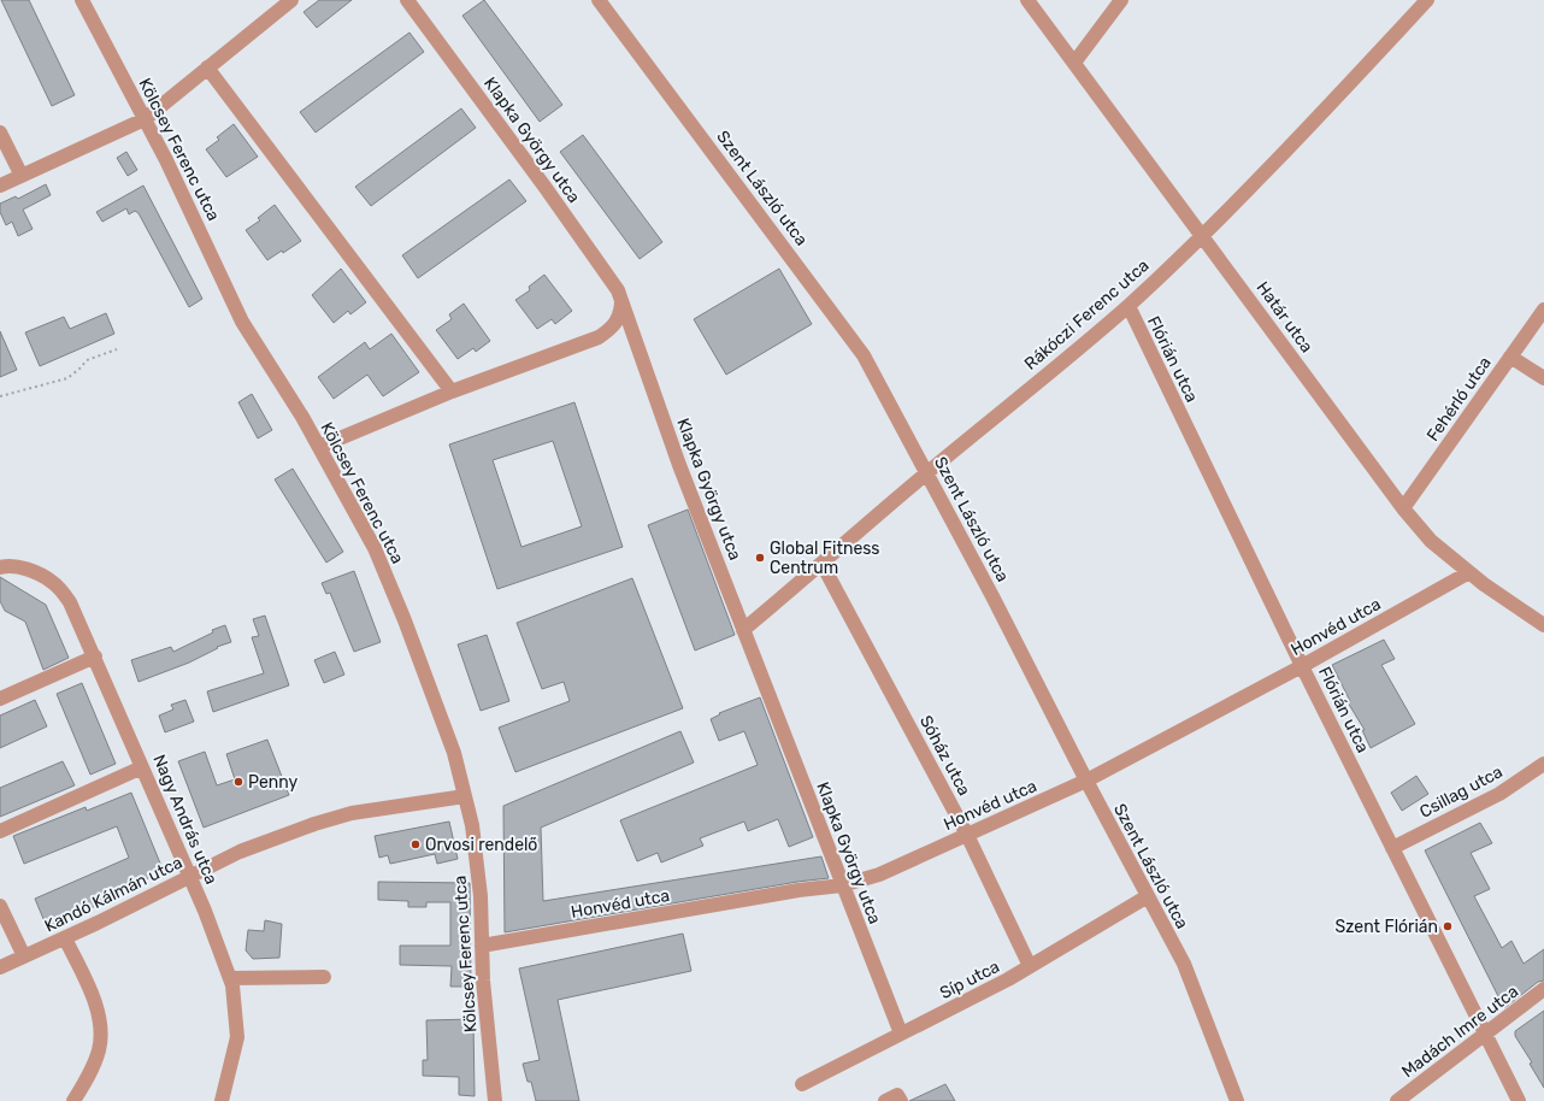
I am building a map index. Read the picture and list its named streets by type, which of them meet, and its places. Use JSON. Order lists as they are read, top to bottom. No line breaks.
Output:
{"streets":{"street":["Klapka György utca","Kölcsey Ferenc utca","Szent László utca","Rákóczi Ferenc utca","Határ utca","Flórián utca","Fehérló utca","Honvéd utca","Sóház utca","Csillag utca","Nagy András utca","Kandó Kálmán utca","Síp utca","Madách Imre utca"]},"crossings":[["Klapka György utca","Rákóczi Ferenc utca"],["Klapka György utca","Honvéd utca"],["Klapka György utca","Síp utca"],["Kölcsey Ferenc utca","Honvéd utca"],["Kölcsey Ferenc utca","Kandó Kálmán utca"],["Szent László utca","Rákóczi Ferenc utca"],["Szent László utca","Honvéd utca"],["Szent László utca","Síp utca"],["Rákóczi Ferenc utca","Határ utca"],["Rákóczi Ferenc utca","Flórián utca"],["Rákóczi Ferenc utca","Sóház utca"],["Határ utca","Fehérló utca"],["Határ utca","Honvéd utca"],["Flórián utca","Honvéd utca"],["Flórián utca","Csillag utca"],["Flórián utca","Madách Imre utca"],["Honvéd utca","Sóház utca"],["Sóház utca","Síp utca"],["Nagy András utca","Kandó Kálmán utca"]],"places":["Global Fitness Centrum","Penny","Orvosi rendelő","Szent Flórián"]}
